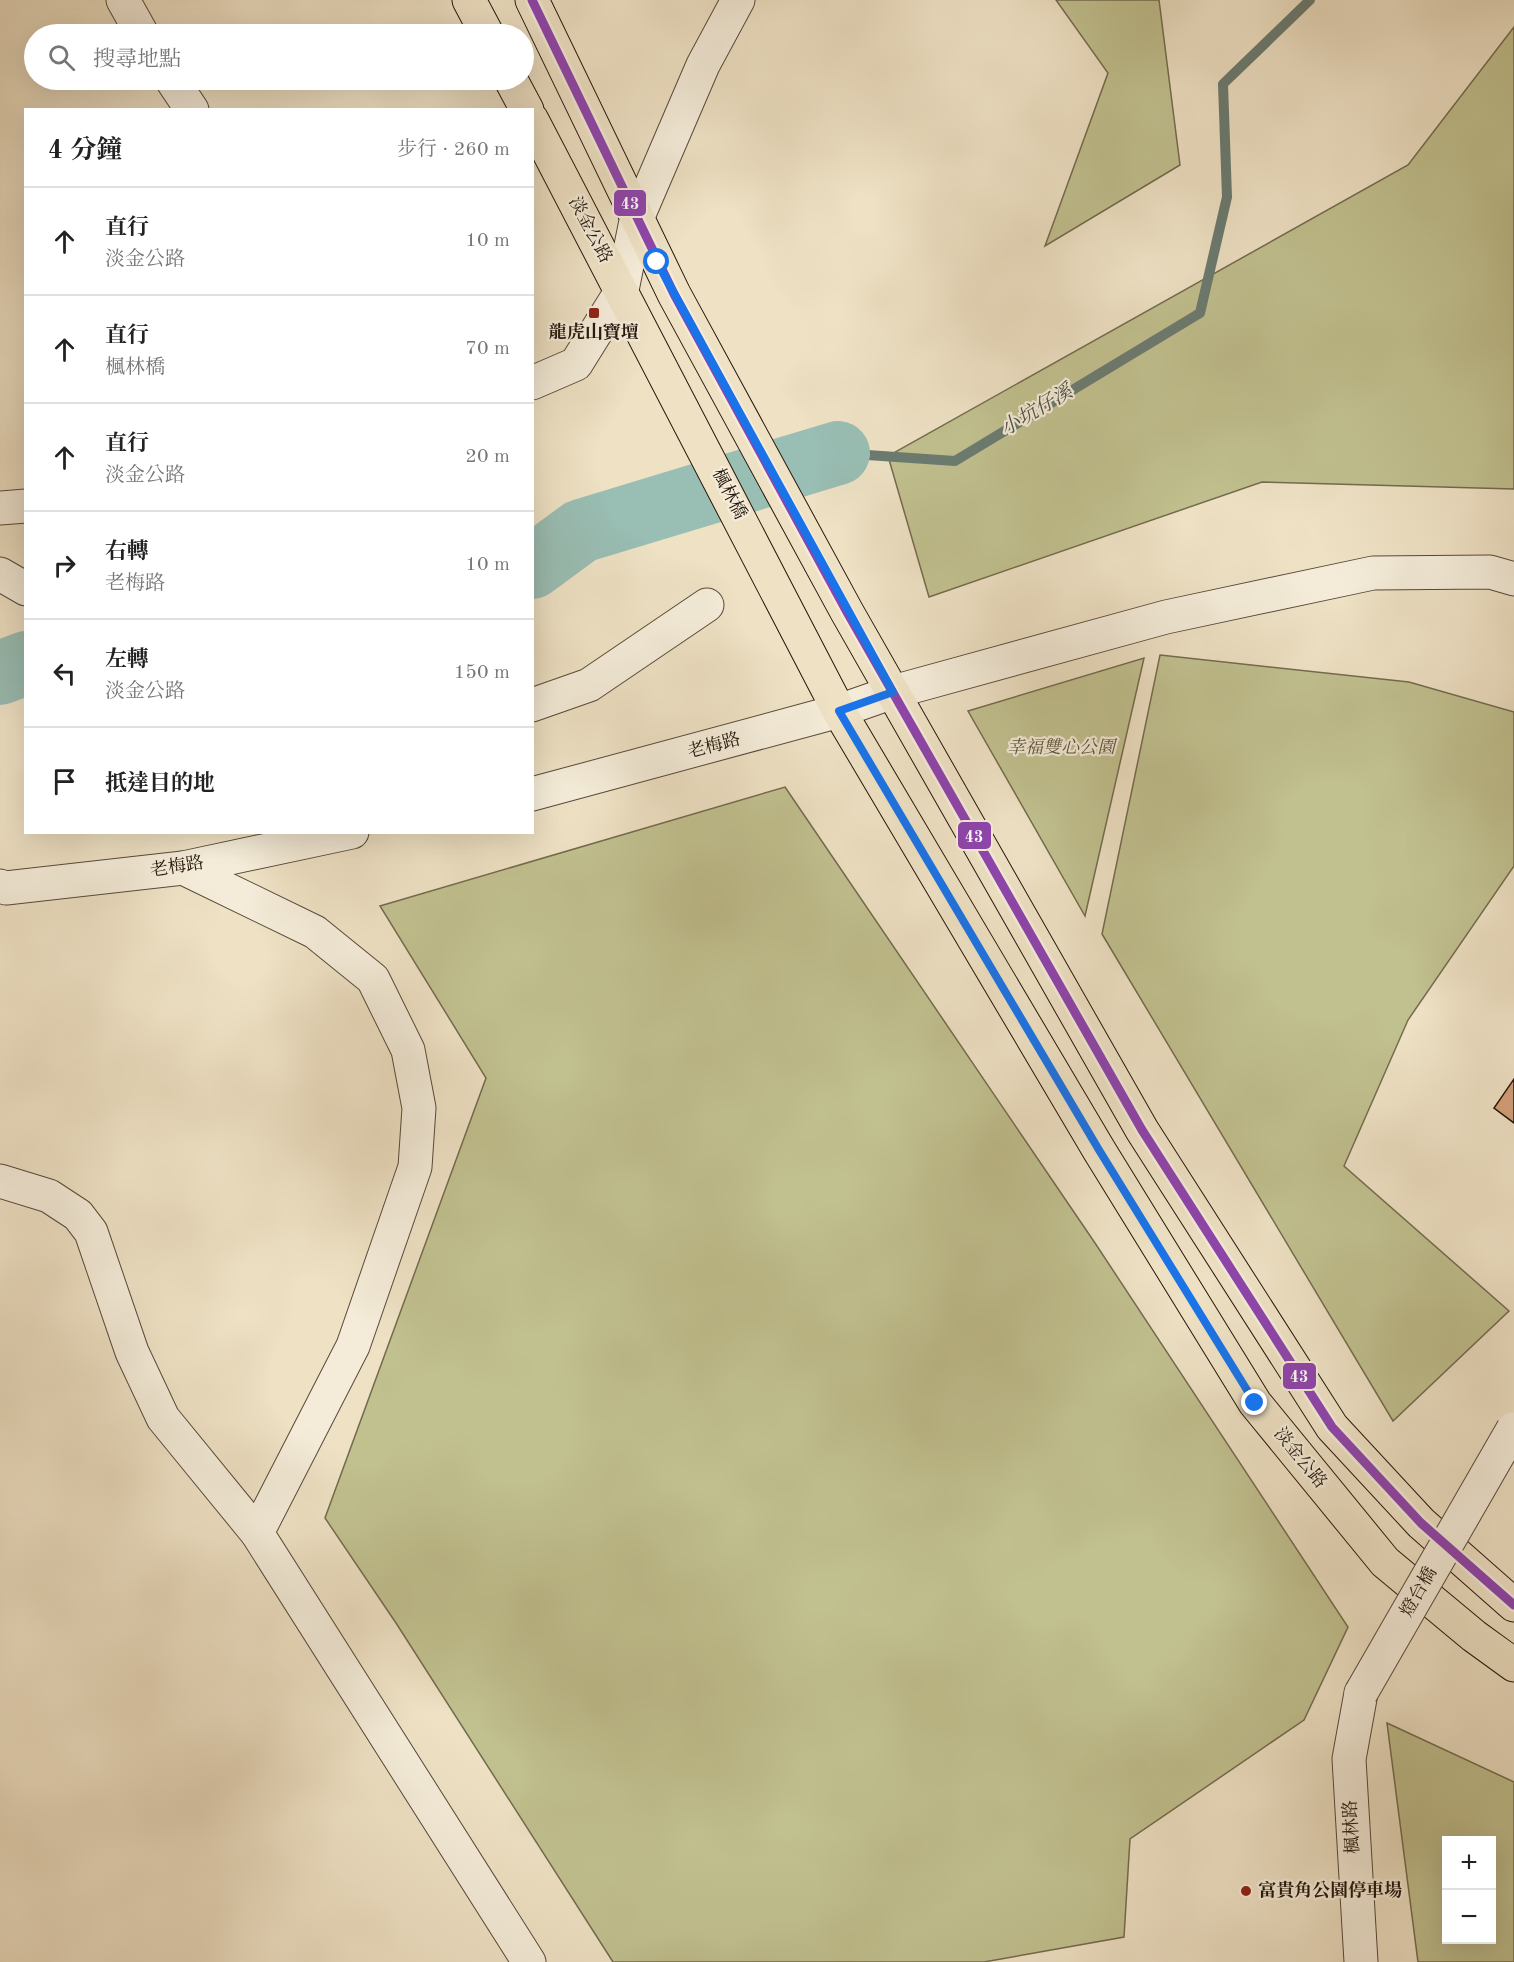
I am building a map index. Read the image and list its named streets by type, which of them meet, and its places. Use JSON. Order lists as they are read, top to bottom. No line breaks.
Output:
{"streets":{"main road":["淡金公路","楓林橋"],"street":["老梅路","燈台橋","楓林路"]},"crossings":[["淡金公路","楓林橋"],["淡金公路","老梅路"],["燈台橋","楓林路"]],"water":["小坑仔溪"],"parks":["幸福雙心公園"],"places":{"transit":["龍虎山寶壇"],"other":["富貴角公園停車場"]},"lines":["transit line 43"],"page":{"search":"搜尋地點","heading":["4 分鐘","步行 · 260 m"],"list":[["直行","淡金公路","10 m"],["直行","楓林橋","70 m"],["直行","淡金公路","20 m"],["右轉","老梅路","10 m"],["左轉","淡金公路","150 m"],"抵達目的地"],"map_buttons":["+","−"]}}
